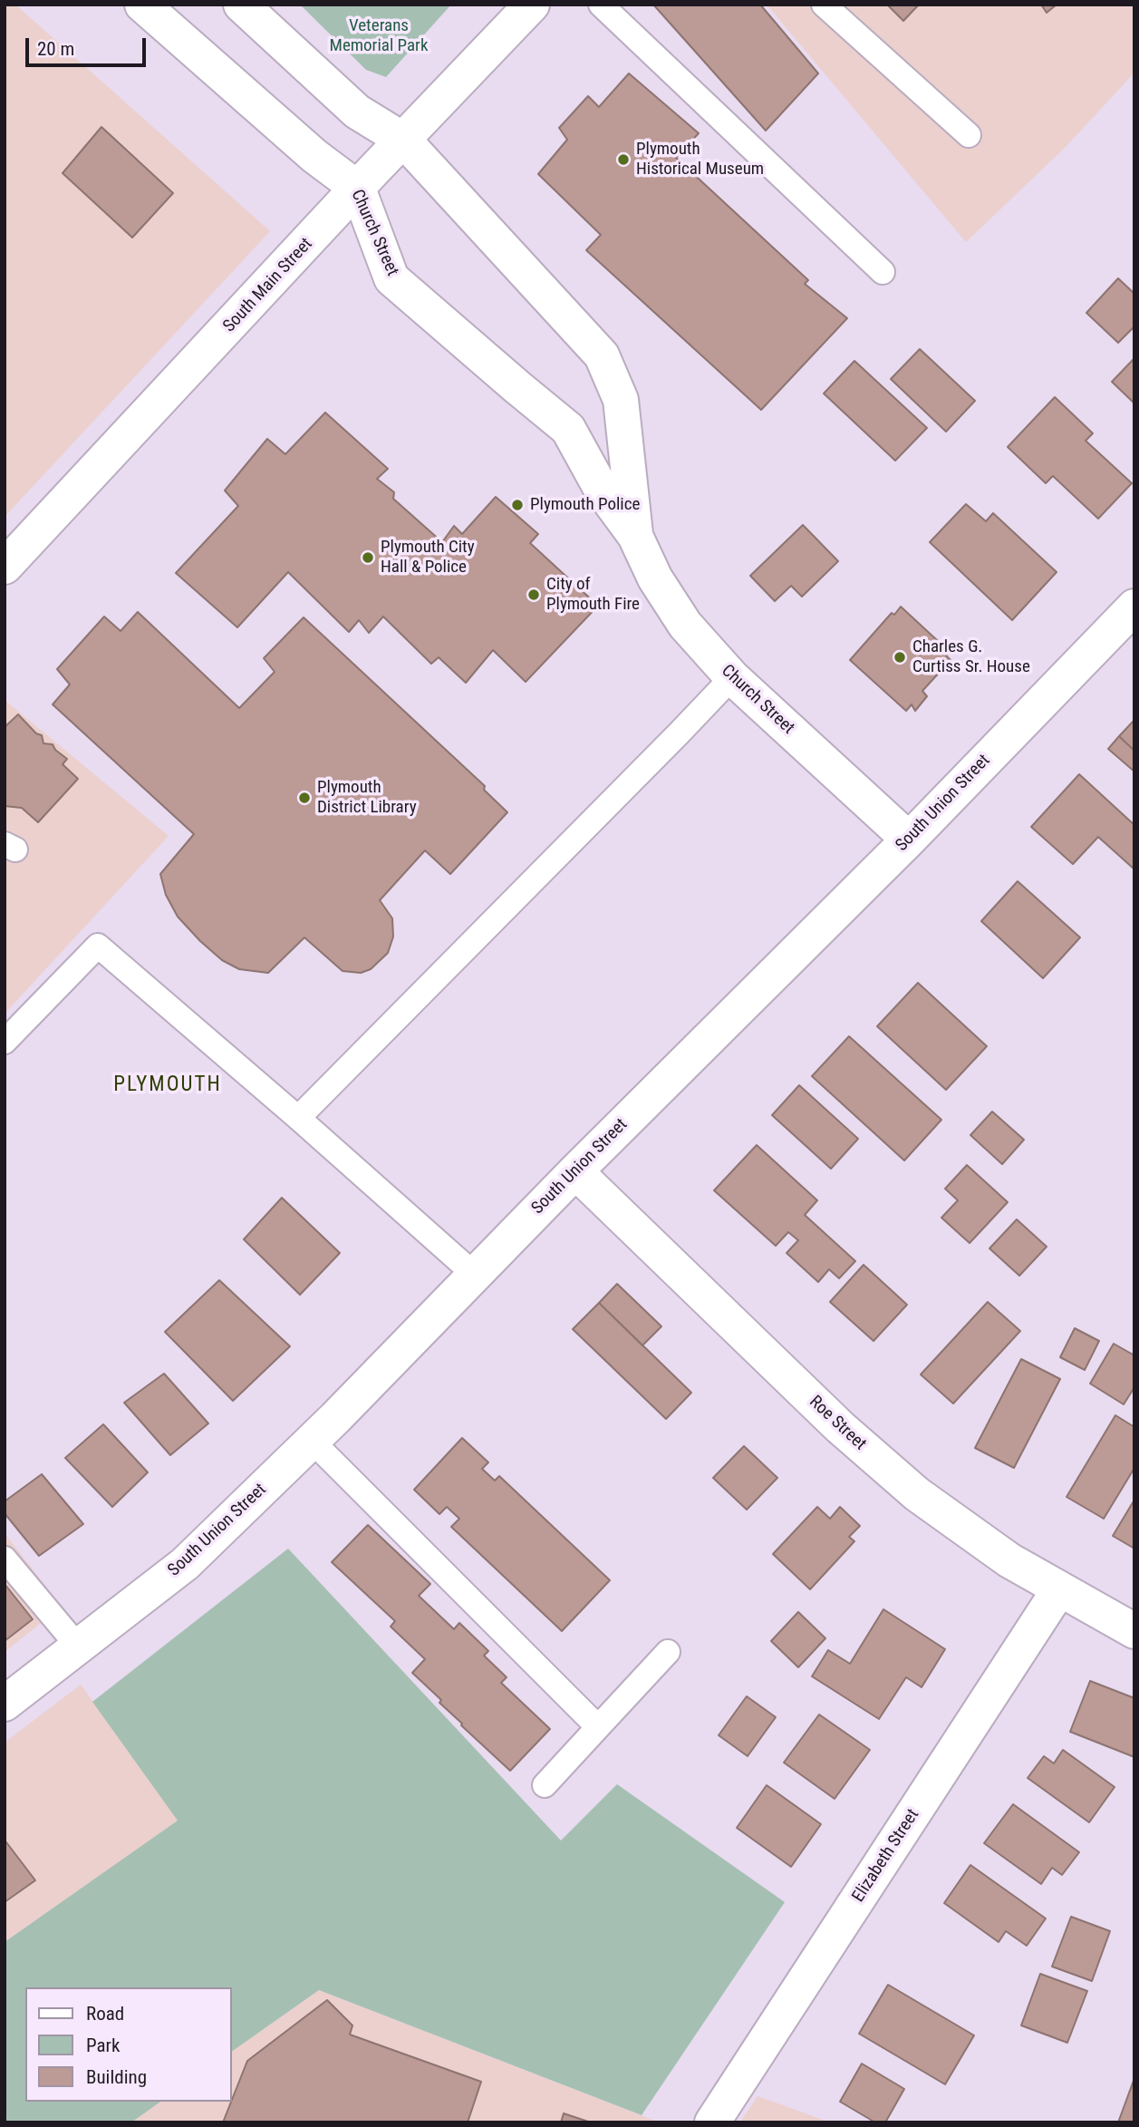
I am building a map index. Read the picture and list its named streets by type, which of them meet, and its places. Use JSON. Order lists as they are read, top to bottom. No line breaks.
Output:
{"streets":{"street":["Church Street","South Main Street","South Union Street","Roe Street","Elizabeth Street"]},"crossings":[["Church Street","South Main Street"],["Church Street","South Union Street"],["South Union Street","Roe Street"],["Roe Street","Elizabeth Street"]],"districts":["PLYMOUTH"],"parks":["Veterans Memorial Park"],"places":["Plymouth Historical Museum","Plymouth Police","Plymouth City Hall & Police","City of Plymouth Fire","Charles G. Curtiss Sr. House","Plymouth District Library"],"legend":["Road","Park","Building"],"scale_bar":"20 m"}
